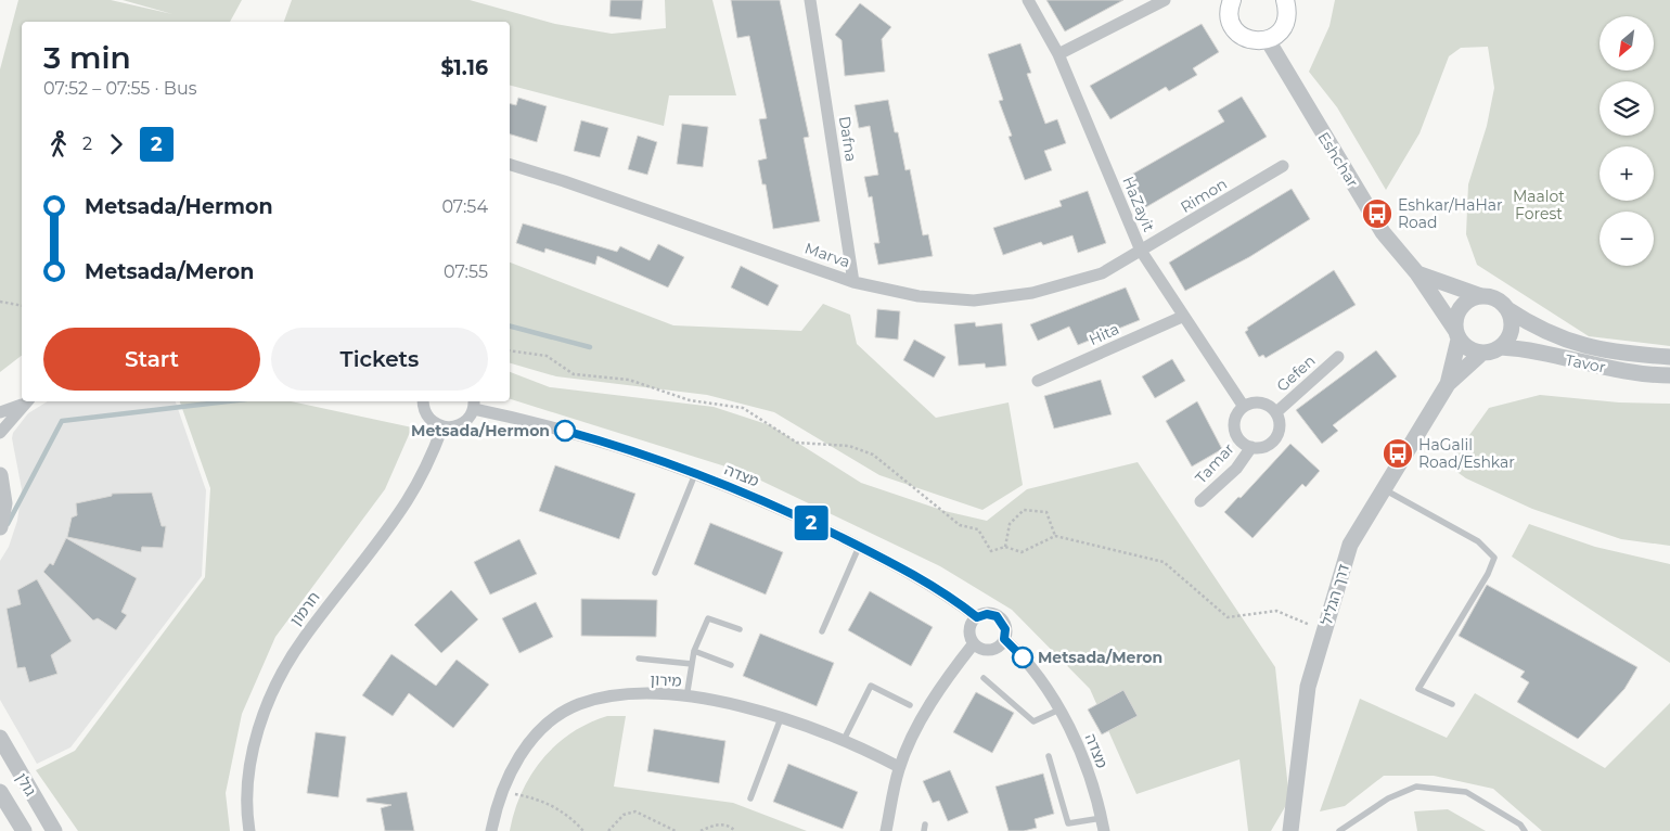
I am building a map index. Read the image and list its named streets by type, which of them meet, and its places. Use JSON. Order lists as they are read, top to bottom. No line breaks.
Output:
{"streets":{"street":["Dafna","Eshchar","Rimon","HaZayit","Marva","Hita","Tavor","Gefen","Tamar","מצדה","דרך הגליל","חרמון","מירון","גולן"]},"crossings":[["Dafna","Marva"],["Eshchar","Tavor"],["Eshchar","דרך הגליל"],["Rimon","HaZayit"],["Rimon","Marva"],["HaZayit","Marva"],["HaZayit","Hita"],["HaZayit","Gefen"],["HaZayit","Tamar"],["Tavor","דרך הגליל"],["Gefen","Tamar"]],"parks":["Maalot Forest"],"places":{"bus stop":["Eshkar/HaHar Road","HaGalil Road/Eshkar"],"other":["Metsada/Hermon","Metsada/Meron"]},"lines":["bus line 2"],"north":"bottom left","page":{"on_map":"2","map_buttons":["+","−"],"heading":["3 min","07:52 – 07:55 · Bus","$1.16"],"legs":["2","2"],"list":[{"name":"Metsada/Hermon","value":"07:54"},{"name":"Metsada/Meron","value":"07:55"}],"buttons":["Start","Tickets"]}}
